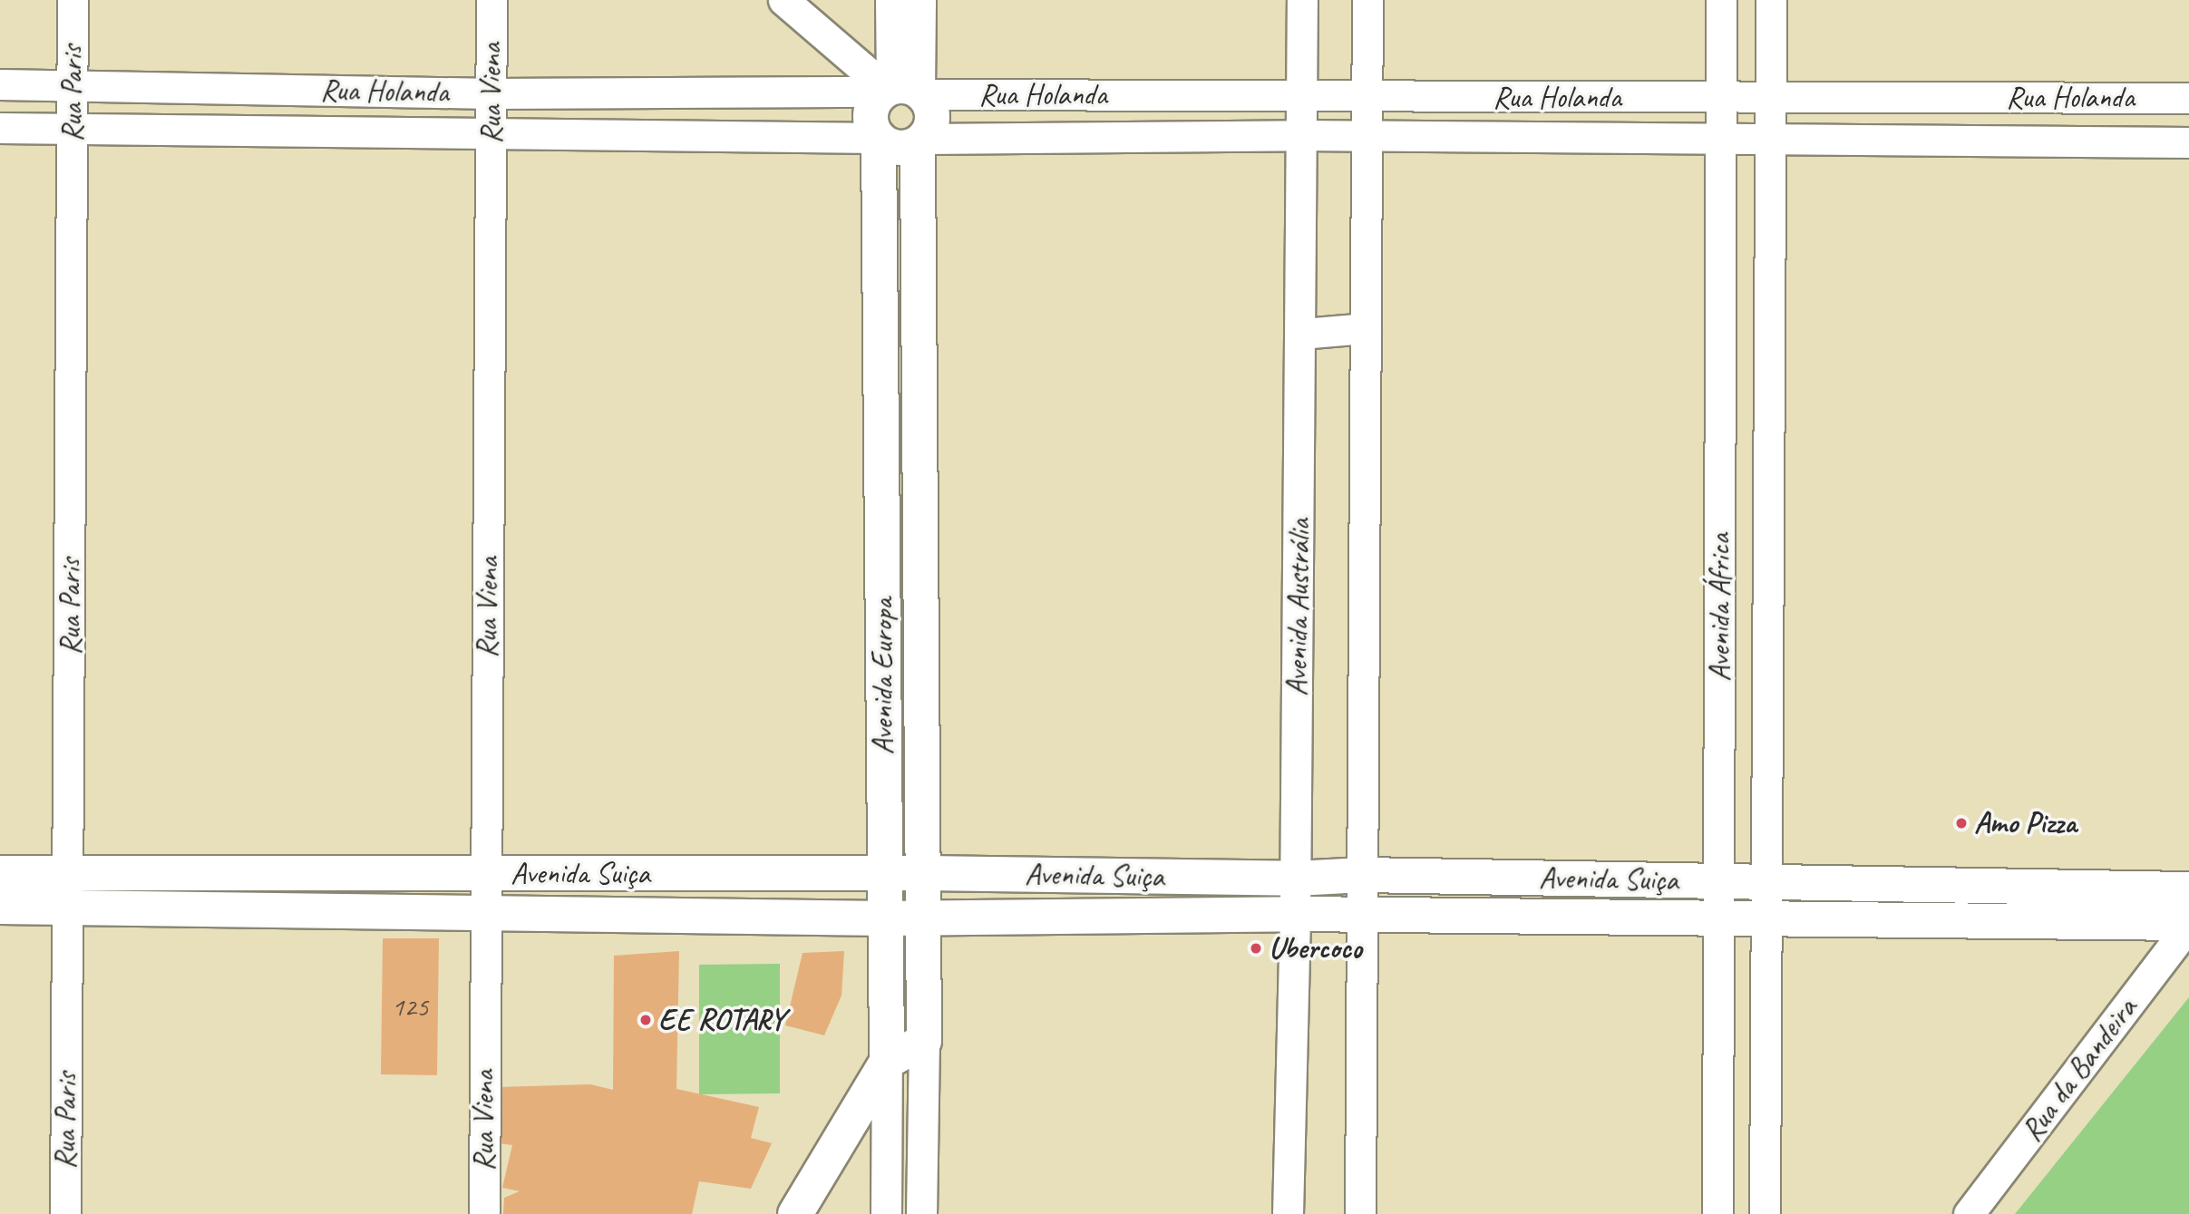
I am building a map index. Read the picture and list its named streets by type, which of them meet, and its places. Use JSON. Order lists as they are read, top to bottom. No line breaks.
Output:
{"streets":{"main road":["Avenida Europa","Avenida Suiça"],"street":["Rua Holanda","Rua Paris","Rua Viena","Avenida Austrália","Avenida África","Rua da Bandeira"]},"crossings":[["Rua Holanda","Rua Paris"],["Rua Holanda","Rua Viena"],["Rua Holanda","Avenida Austrália"],["Rua Holanda","Avenida África"],["Rua Holanda","Avenida Europa"],["Rua Paris","Avenida Suiça"],["Rua Viena","Avenida Suiça"],["Avenida Austrália","Avenida Suiça"],["Avenida África","Avenida Suiça"],["Avenida Europa","Avenida Suiça"],["Avenida Suiça","Rua da Bandeira"]],"places":["Amo Pizza","Ubercoco","EE ROTARY"],"house_numbers":["125"]}
